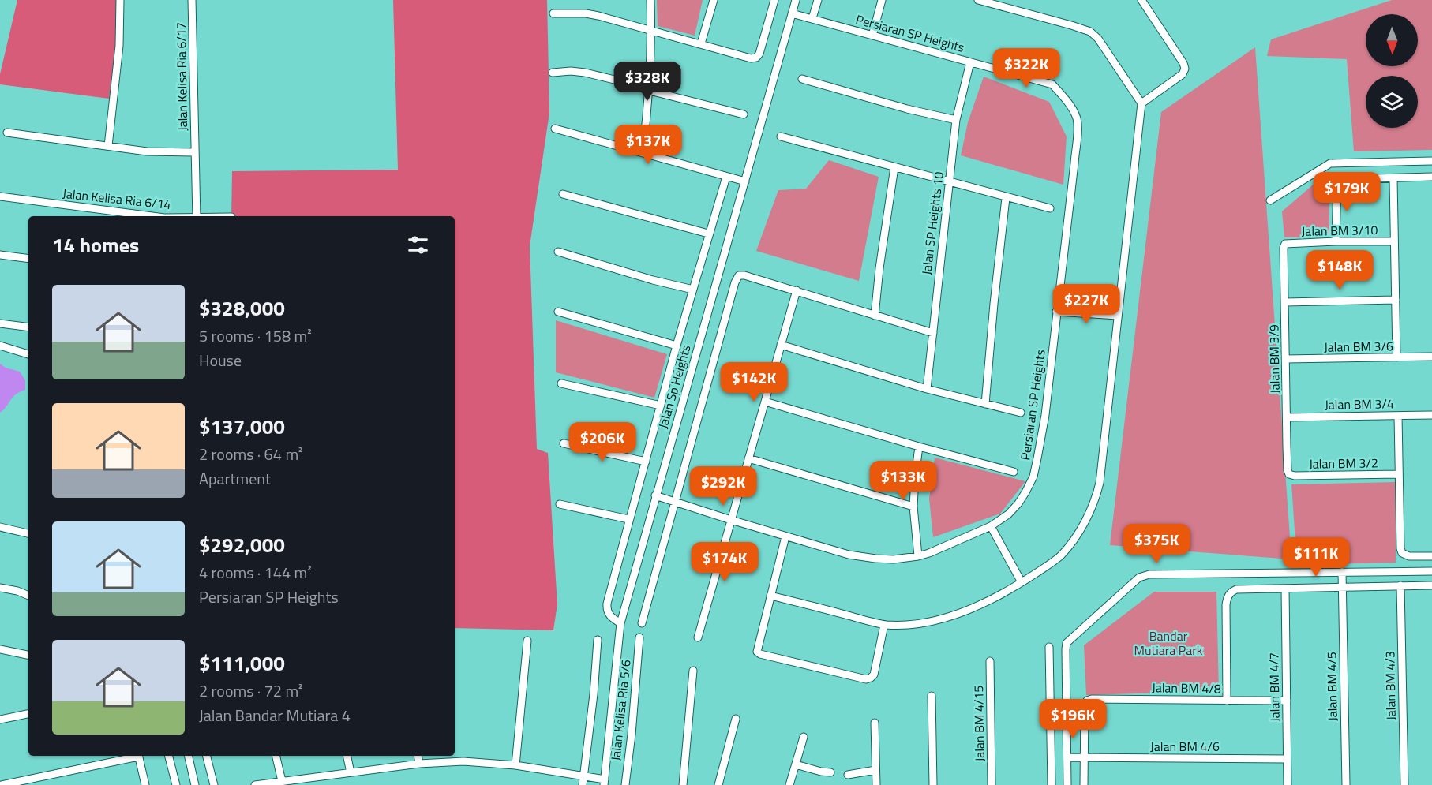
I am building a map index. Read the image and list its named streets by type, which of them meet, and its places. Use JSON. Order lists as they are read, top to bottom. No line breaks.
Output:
{"streets":{"street":["Persiaran SP Heights","Jalan Kelisa Ria 6/17","Jalan Kelisa Ria 6/14","Jalan SP Heights 10","Jalan BM 3/10","Jalan BM 3/6","Jalan BM 3/9","Jalan Sp Heights","Jalan BM 3/4","Jalan BM 3/2","Jalan BM 4/3","Jalan BM 4/5","Jalan BM 4/7","Jalan BM 4/8","Jalan Kelisa Ria 5/6","Jalan BM 4/15","Jalan BM 4/6"]},"crossings":[["Persiaran SP Heights","Jalan SP Heights 10"],["Persiaran SP Heights","Jalan Sp Heights"],["Jalan BM 3/10","Jalan BM 3/9"],["Jalan BM 3/6","Jalan BM 3/9"],["Jalan BM 3/9","Jalan BM 3/4"],["Jalan BM 3/9","Jalan BM 3/2"],["Jalan BM 4/7","Jalan BM 4/8"],["Jalan BM 4/7","Jalan BM 4/6"],["Jalan BM 4/8","Jalan BM 4/6"]],"parks":["Bandar Mutiara Park"],"north":"bottom","page":{"price":["$322K","$328K","$137K","$179K","$148K","$227K","$142K","$206K","$133K","$292K","$375K","$111K","$174K","$196K"],"heading":"14 homes","list":[{"name":"$328,000","note":"5 rooms · 158 m² · House"},{"name":"$137,000","note":"2 rooms · 64 m² · Apartment"},{"name":"$292,000","note":"4 rooms · 144 m² · Persiaran SP Heights"},{"name":"$111,000","note":"2 rooms · 72 m² · Jalan Bandar Mutiara 4"}]}}
